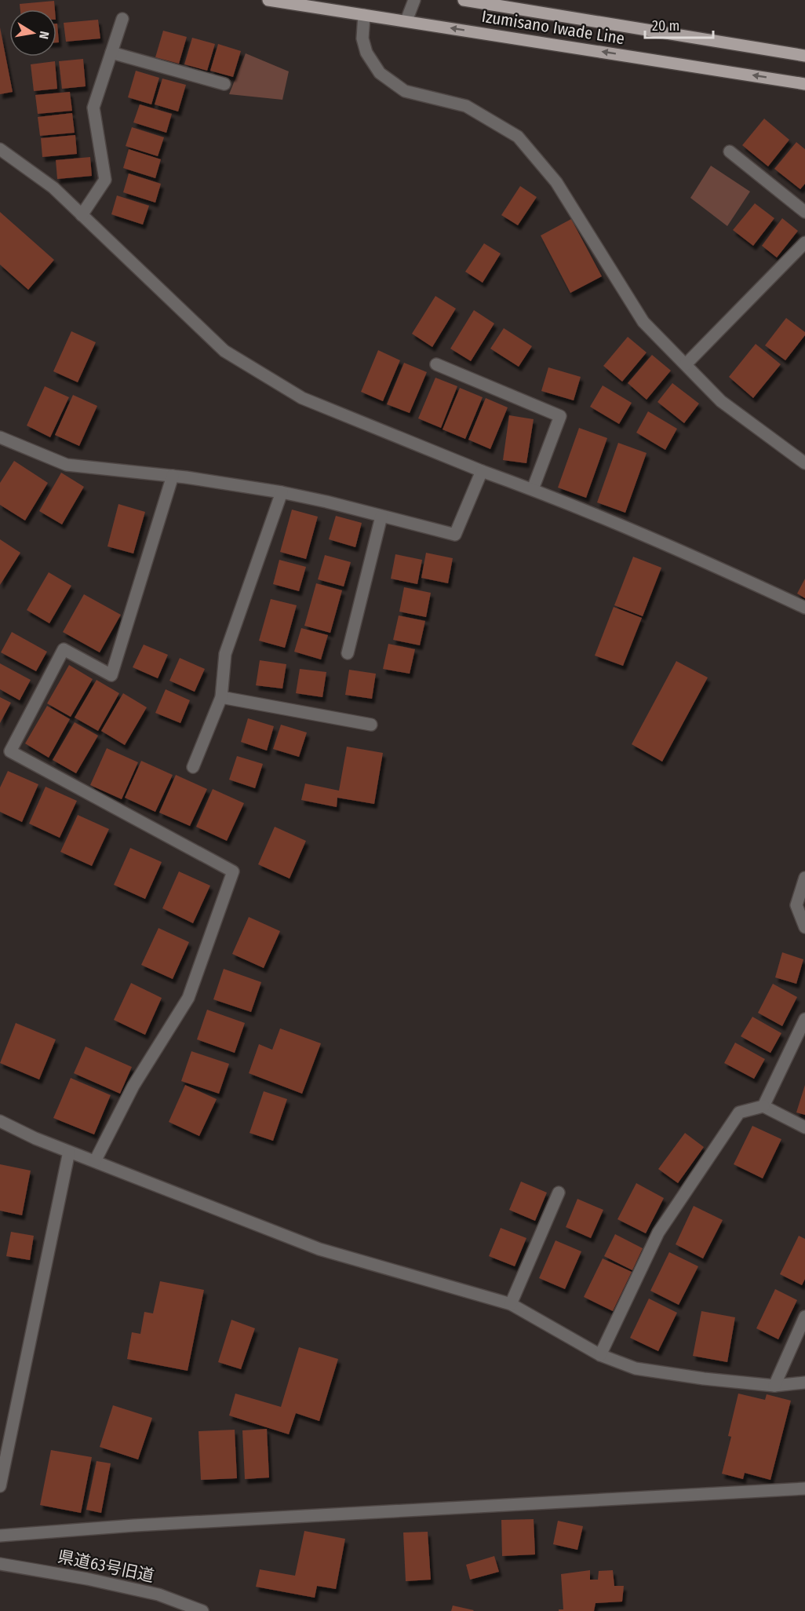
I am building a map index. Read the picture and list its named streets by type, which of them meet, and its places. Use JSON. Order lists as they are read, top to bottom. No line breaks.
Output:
{"streets":{"main road":["Izumisano Iwade Line"],"street":["県道63号旧道"]},"scale_bar":"20 m","north":"right"}
